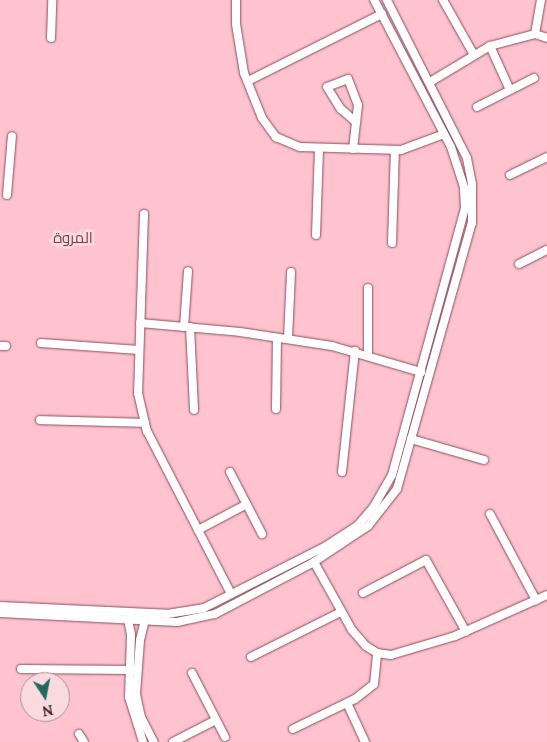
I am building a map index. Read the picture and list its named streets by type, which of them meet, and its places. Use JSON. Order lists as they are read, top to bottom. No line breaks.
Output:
{"districts":["المروة"],"north":"bottom"}
